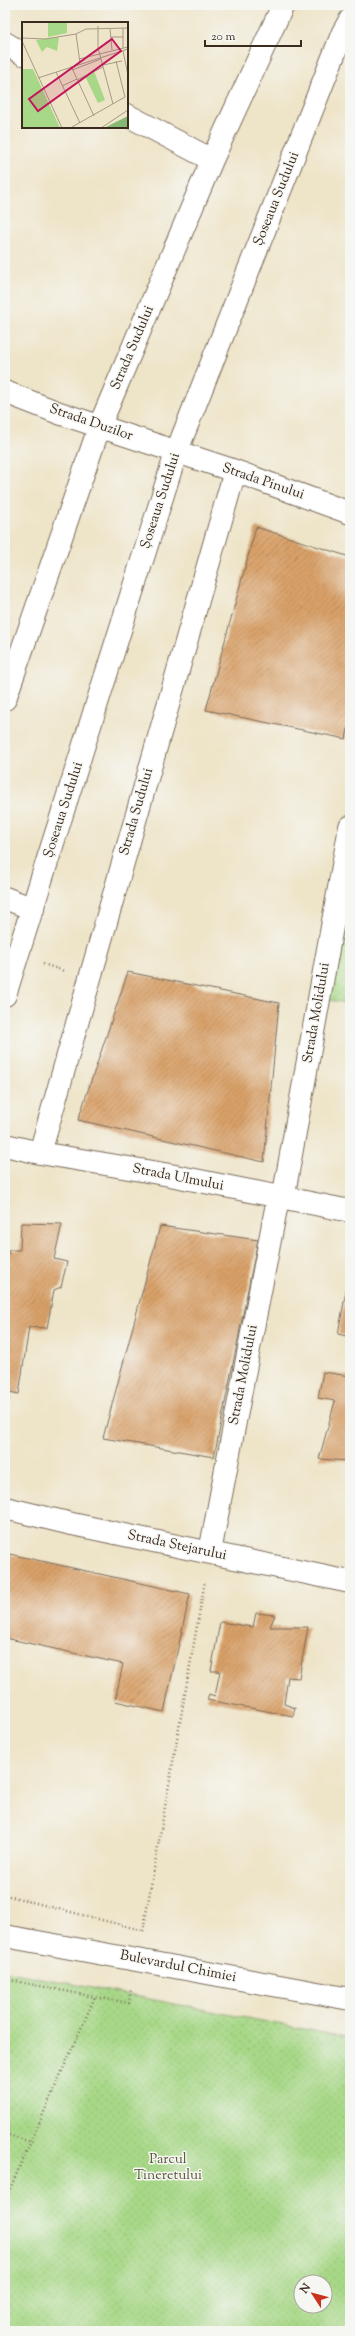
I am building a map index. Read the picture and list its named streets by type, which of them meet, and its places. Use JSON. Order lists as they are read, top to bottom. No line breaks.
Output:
{"streets":{"street":["Șoseaua Sudului","Strada Sudului","Strada Duzilor","Strada Pinului","Strada Molidului","Strada Ulmului","Strada Stejarului","Bulevardul Chimiei"]},"crossings":[["Șoseaua Sudului","Strada Duzilor"],["Șoseaua Sudului","Strada Pinului"],["Strada Sudului","Strada Duzilor"],["Strada Sudului","Strada Pinului"],["Strada Sudului","Strada Ulmului"],["Strada Duzilor","Strada Pinului"],["Strada Molidului","Strada Ulmului"],["Strada Molidului","Strada Stejarului"]],"parks":["Parcul Tineretului"],"scale_bar":"20 m","north":"top left"}
